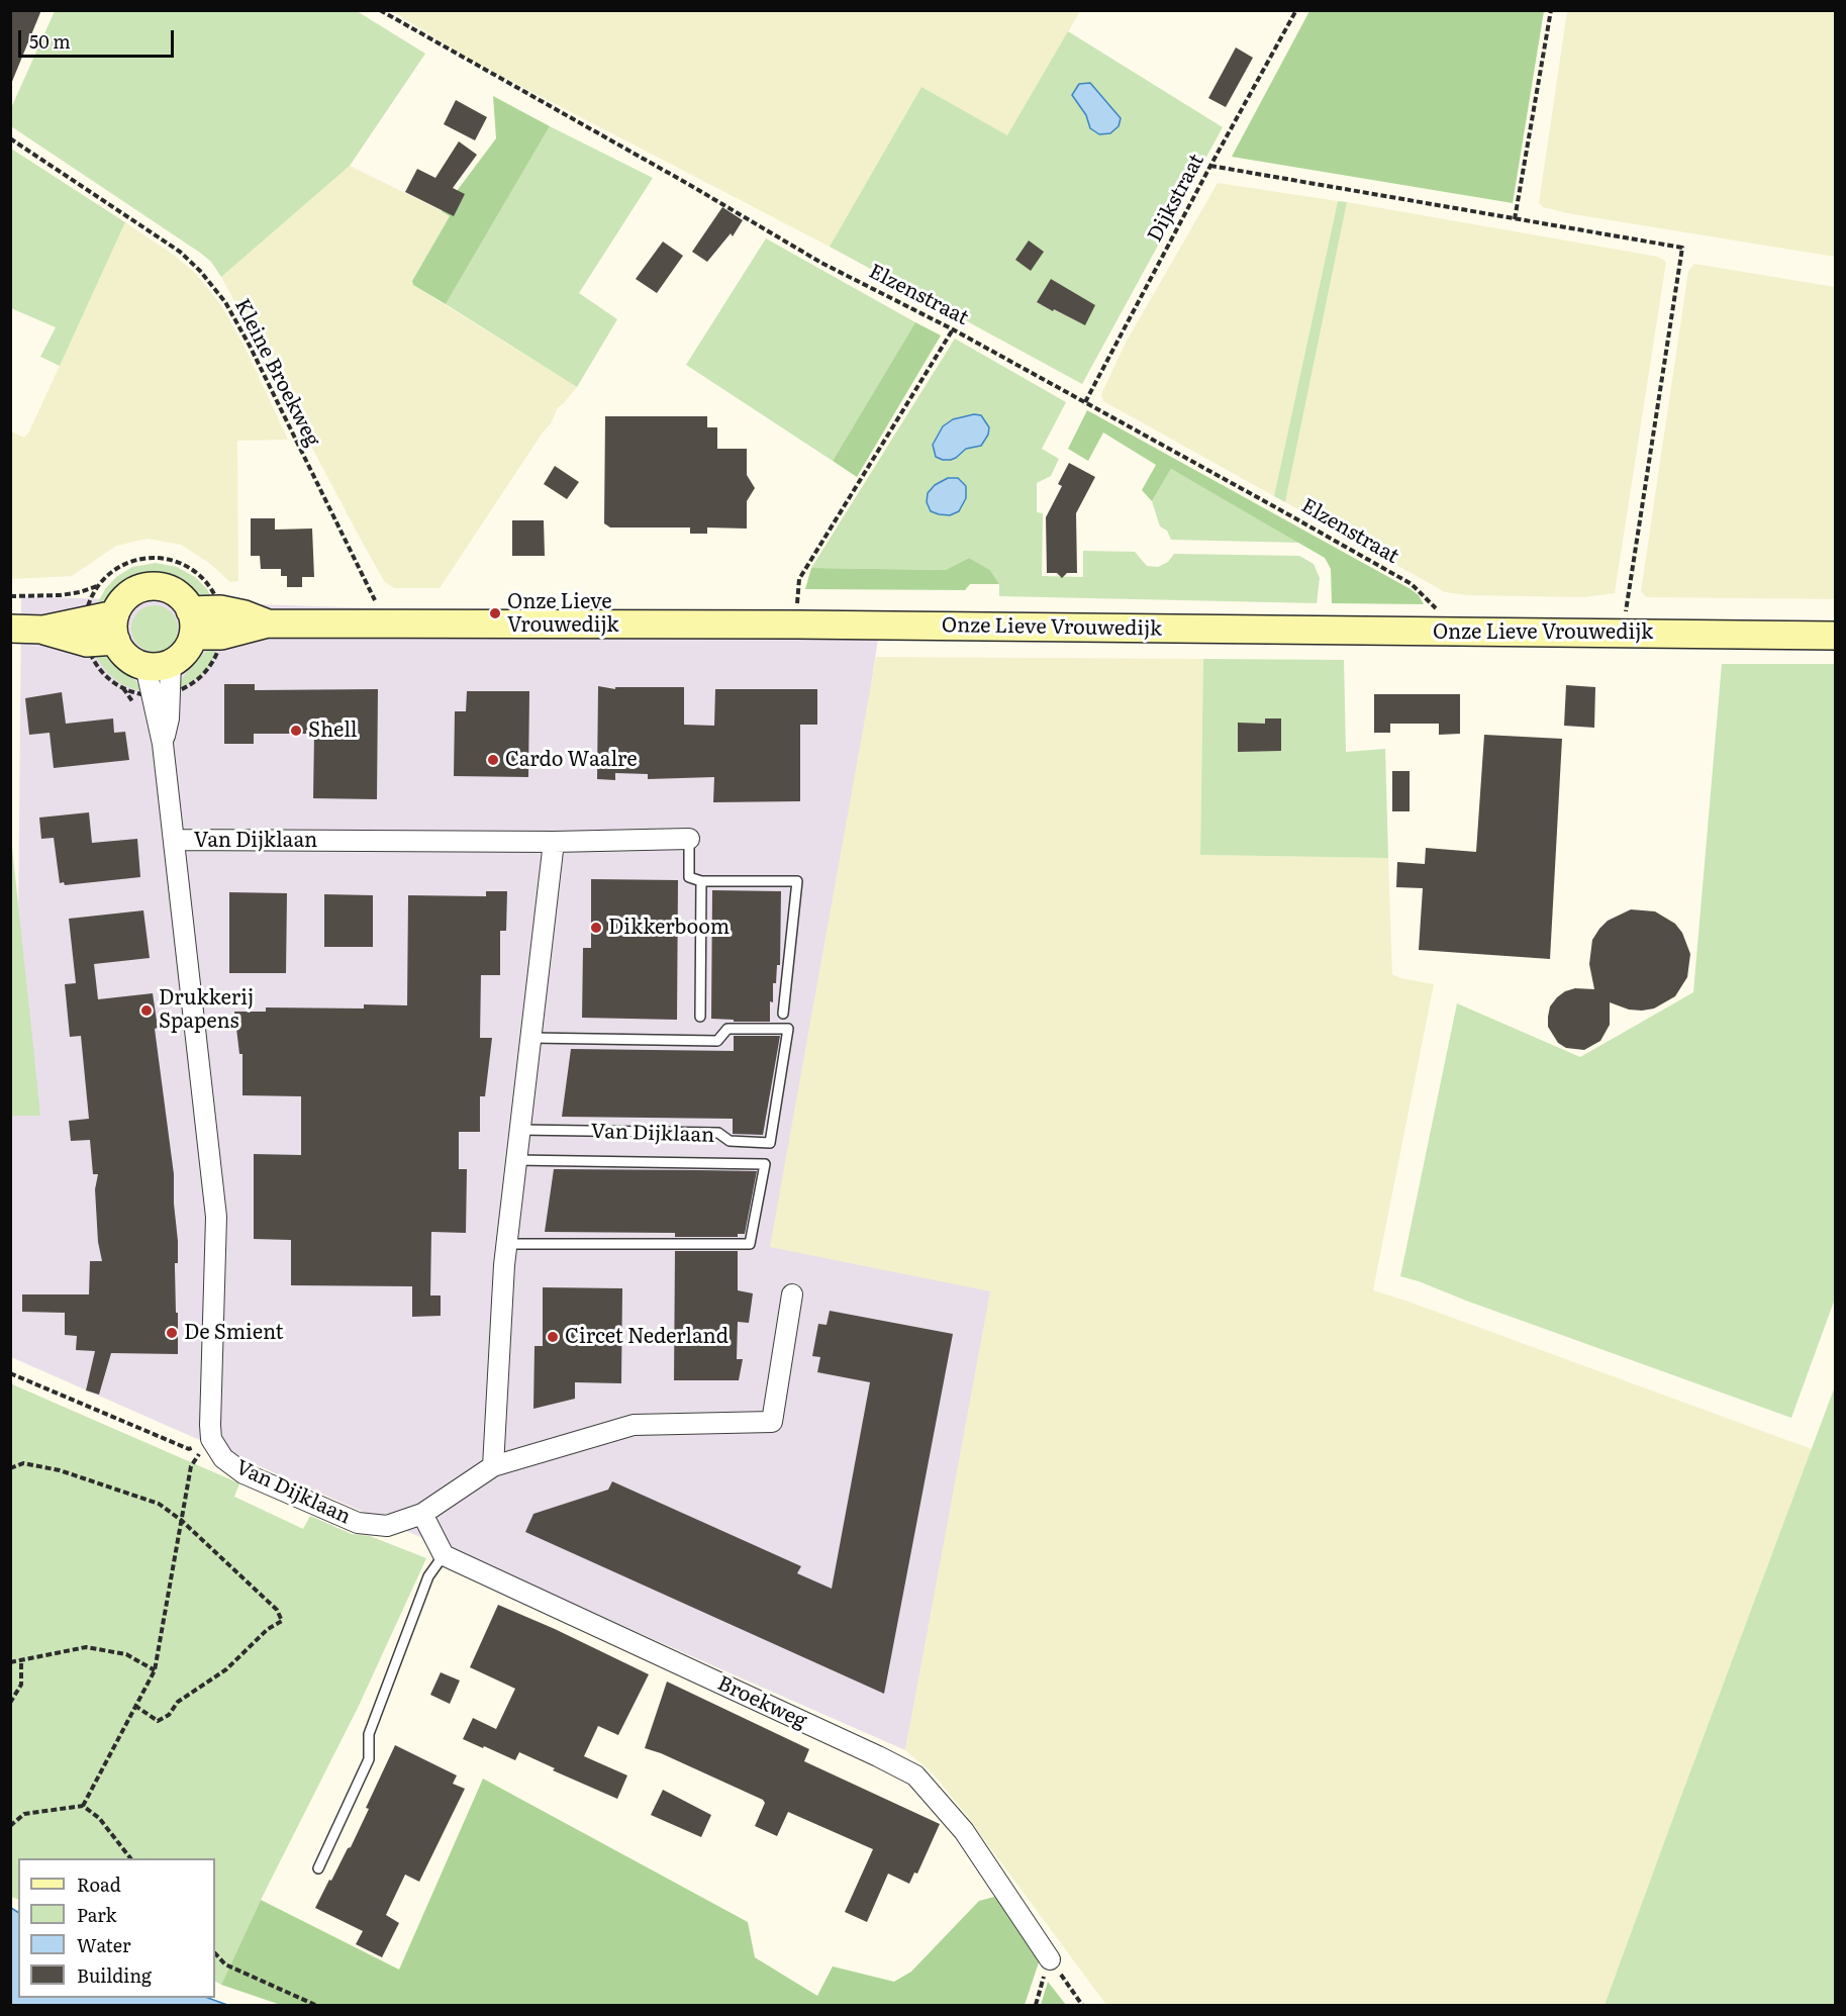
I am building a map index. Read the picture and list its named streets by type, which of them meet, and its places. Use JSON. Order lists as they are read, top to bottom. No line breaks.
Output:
{"streets":{"main road":["Onze Lieve Vrouwedijk"],"street":["Van Dijklaan","Broekweg"],"path":["Dijkstraat","Elzenstraat","Kleine Broekweg"]},"crossings":[["Dijkstraat","Elzenstraat"],["Onze Lieve Vrouwedijk","Van Dijklaan"]],"places":["Onze Lieve Vrouwedijk","Shell","Cardo Waalre","Dikkerboom","Drukkerij Spapens","De Smient","Circet Nederland"],"legend":["Road","Park","Water","Building"],"scale_bar":"50 m"}
